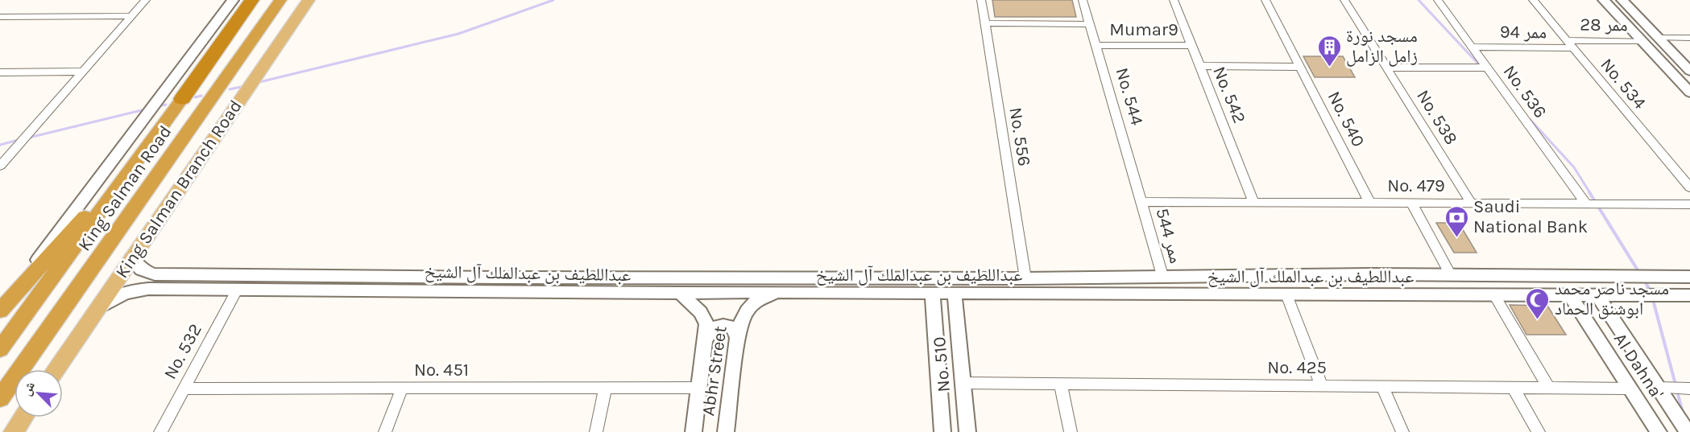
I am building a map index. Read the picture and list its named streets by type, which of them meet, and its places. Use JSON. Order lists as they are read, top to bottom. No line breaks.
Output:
{"streets":{"highway":["King Salman Road"],"main road":["King Salman Branch Road"],"street":["ممر 28","Mumar9","ممر 94","No. 534","No. 536","No. 542","No. 544","No. 538","No. 540","No. 556","No. 479","ممر 544","عبداللطيف بن عبدالملك آل الشيخ","No. 532","No. 510","Al Dahna'","No. 425","No. 451","Abhr Street"]},"crossings":[["ممر 28","No. 534"],["Mumar9","No. 542"],["Mumar9","No. 544"],["ممر 94","No. 534"],["ممر 94","No. 536"],["No. 536","No. 479"],["No. 542","No. 479"],["No. 544","No. 479"],["No. 544","ممر 544"],["No. 538","No. 479"],["No. 540","No. 479"],["No. 556","عبداللطيف بن عبدالملك آل الشيخ"],["No. 479","ممر 544"],["King Salman Branch Road","عبداللطيف بن عبدالملك آل الشيخ"],["ممر 544","عبداللطيف بن عبدالملك آل الشيخ"],["عبداللطيف بن عبدالملك آل الشيخ","No. 532"],["عبداللطيف بن عبدالملك آل الشيخ","No. 510"],["عبداللطيف بن عبدالملك آل الشيخ","Al Dahna'"],["عبداللطيف بن عبدالملك آل الشيخ","Abhr Street"],["No. 532","No. 451"],["No. 510","No. 425"],["Al Dahna'","No. 425"],["No. 451","Abhr Street"]],"places":{"building":["مسجد نورة زامل الزامل"],"bank":["Saudi National Bank"],"mosque":["مسجد ناصر محمد ابوشنق الحماد"]},"north":"top left"}
